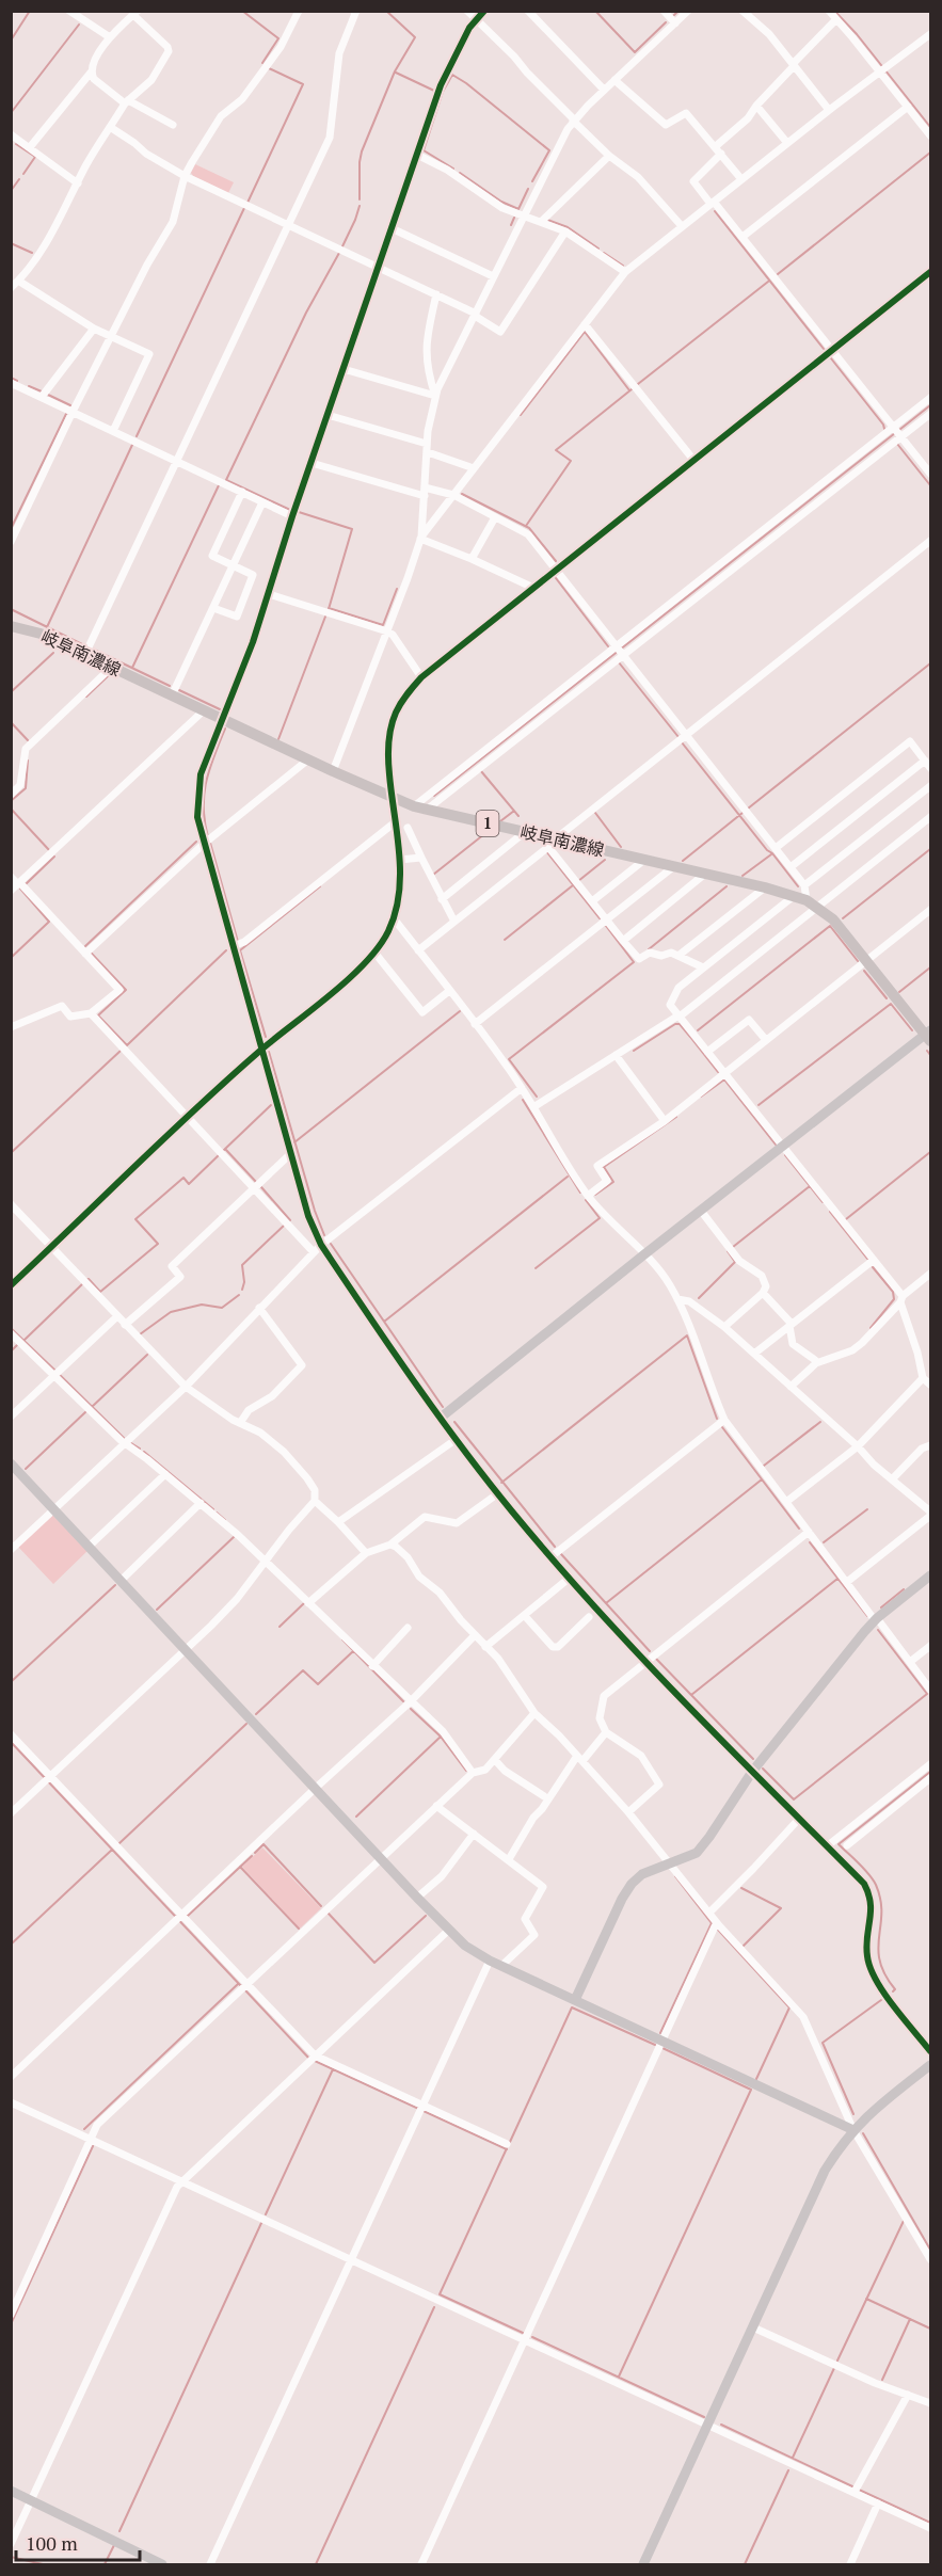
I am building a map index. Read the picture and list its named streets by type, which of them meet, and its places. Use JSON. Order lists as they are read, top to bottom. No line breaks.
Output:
{"streets":{"main road":["岐阜南濃線","1"]},"scale_bar":"100 m"}
